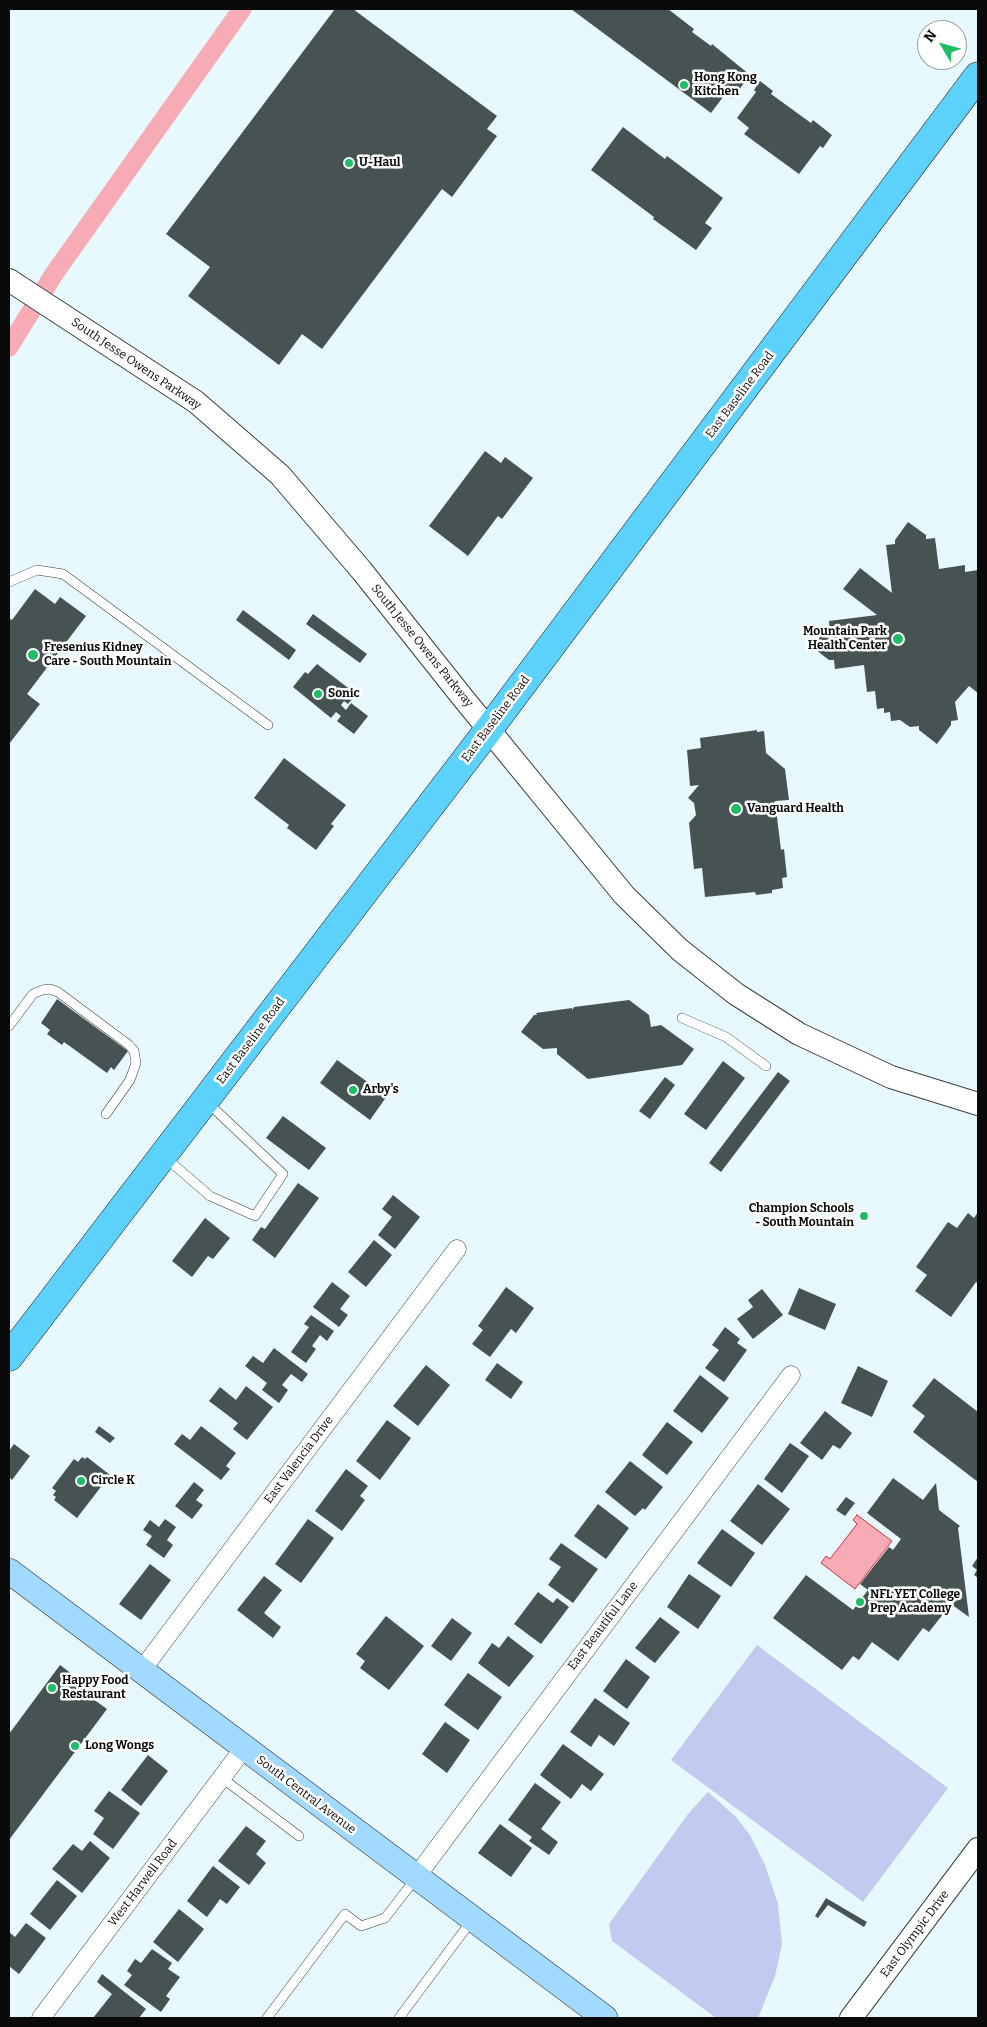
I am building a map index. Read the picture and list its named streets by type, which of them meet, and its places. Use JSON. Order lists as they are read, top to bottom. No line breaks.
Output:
{"streets":{"main road":["East Baseline Road","South Central Avenue"],"street":["South Jesse Owens Parkway","East Valencia Drive","East Beautiful Lane","West Harwell Road","East Olympic Drive"]},"crossings":[["South Jesse Owens Parkway","East Baseline Road"],["East Valencia Drive","South Central Avenue"],["East Beautiful Lane","South Central Avenue"],["South Central Avenue","West Harwell Road"]],"places":["Hong Kong Kitchen","U-Haul","Mountain Park Health Center","Fresenius Kidney Care - South Mountain","Sonic","Vanguard Health","Arby's","Champion Schools - South Mountain","Circle K","NFL YET College Prep Academy","Happy Food Restaurant","Long Wongs"],"north":"top left"}
